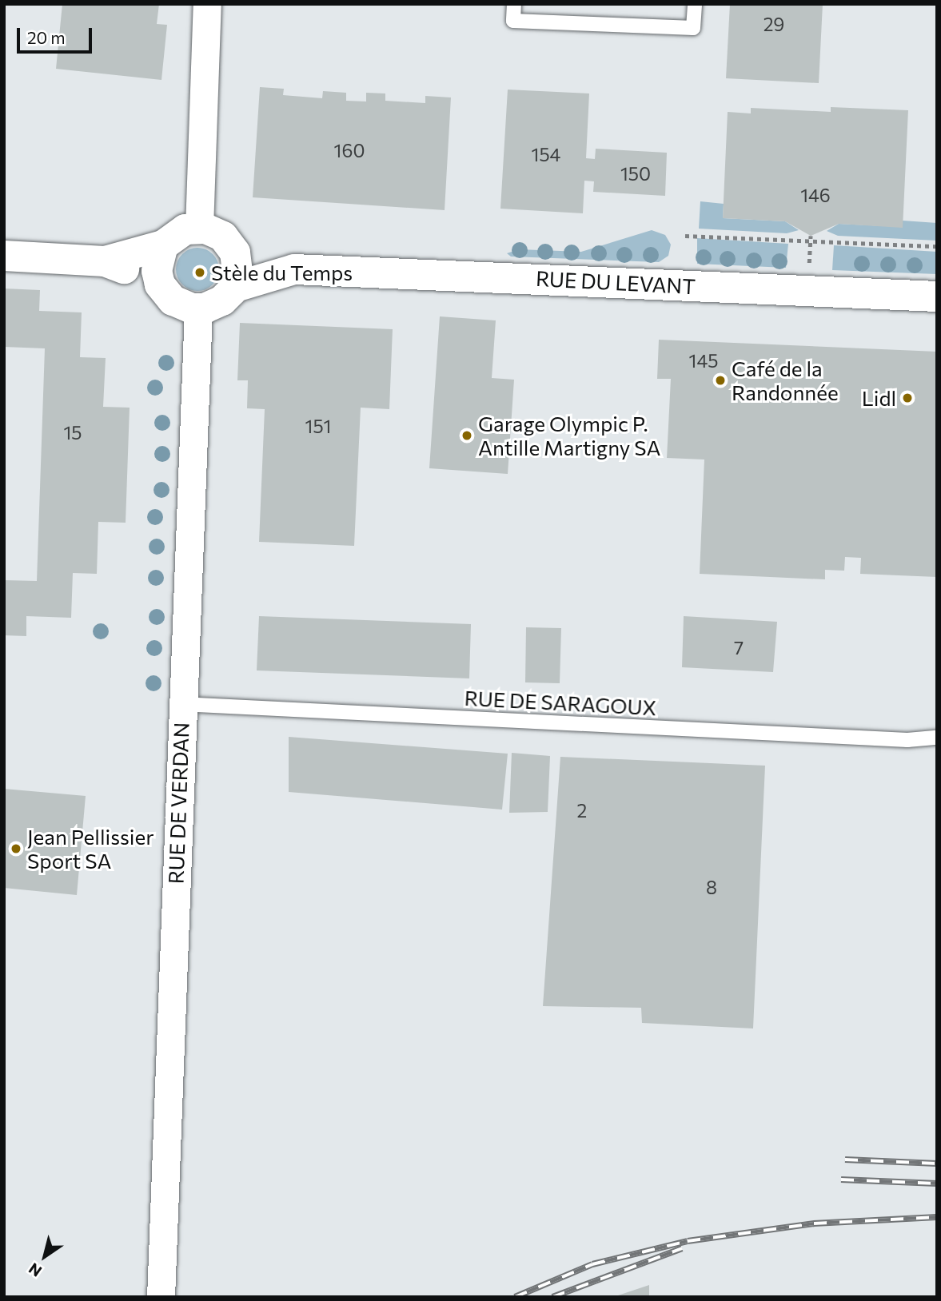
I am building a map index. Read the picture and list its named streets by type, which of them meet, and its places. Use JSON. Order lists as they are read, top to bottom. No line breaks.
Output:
{"streets":{"street":["RUE DU LEVANT","RUE DE VERDAN"],"lane":["RUE DE SARAGOUX"]},"crossings":[["RUE DU LEVANT","RUE DE VERDAN"],["RUE DE SARAGOUX","RUE DE VERDAN"]],"places":["Stèle du Temps","Café de la Randonnée","Lidl","Garage Olympic P. Antille Martigny SA","Jean Pellissier Sport SA"],"house_numbers":["29","160","154","150","146","145","151","15","7","2","8"],"scale_bar":"20 m","north":"bottom left"}
